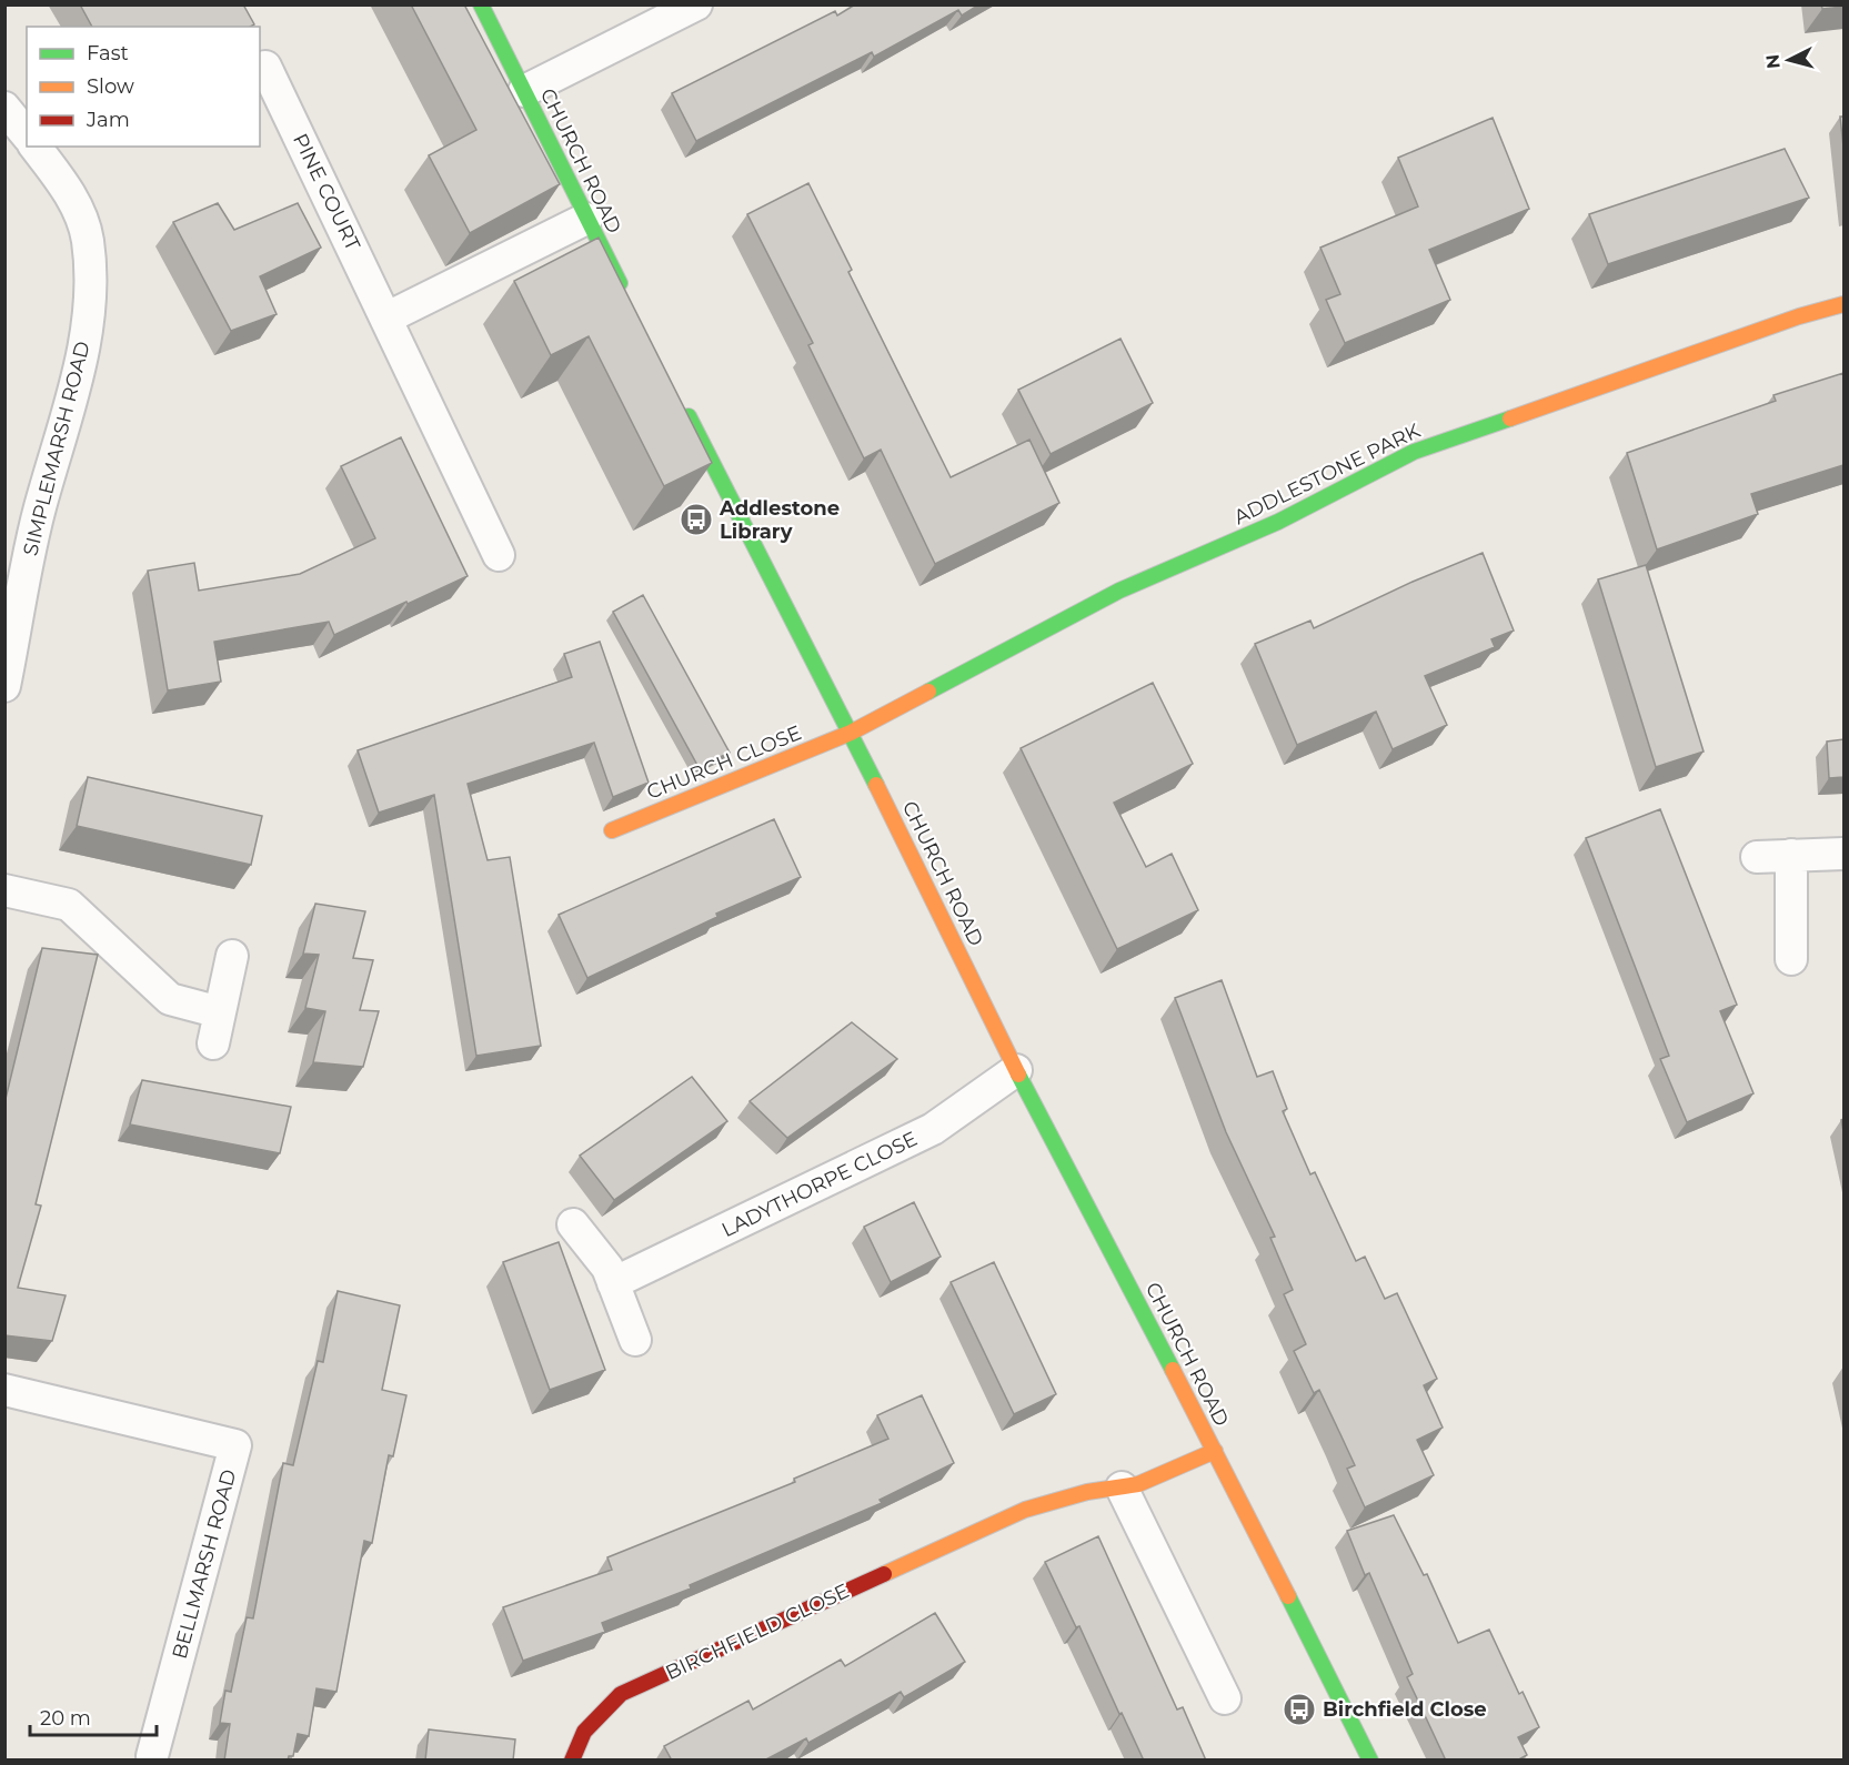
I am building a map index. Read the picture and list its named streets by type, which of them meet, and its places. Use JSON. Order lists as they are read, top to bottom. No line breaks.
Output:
{"streets":{"street":["CHURCH ROAD","PINE COURT","SIMPLEMARSH ROAD","ADDLESTONE PARK","CHURCH CLOSE","LADYTHORPE CLOSE","BELLMARSH ROAD","BIRCHFIELD CLOSE"]},"crossings":[["CHURCH ROAD","ADDLESTONE PARK"],["CHURCH ROAD","CHURCH CLOSE"],["CHURCH ROAD","LADYTHORPE CLOSE"],["CHURCH ROAD","BIRCHFIELD CLOSE"],["ADDLESTONE PARK","CHURCH CLOSE"]],"places":{"bus stop":["Addlestone Library","Birchfield Close"]},"legend":["Fast","Slow","Jam"],"scale_bar":"20 m","north":"left"}
